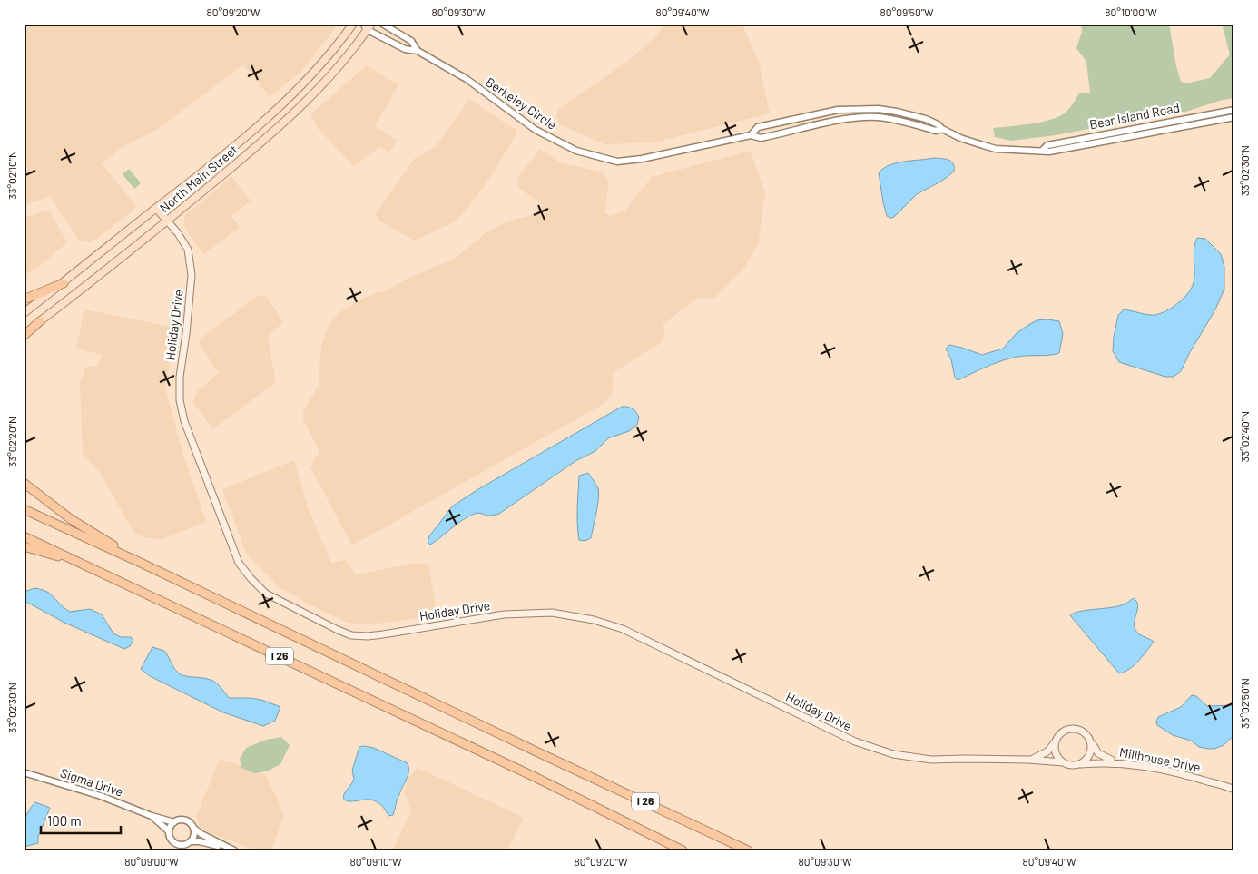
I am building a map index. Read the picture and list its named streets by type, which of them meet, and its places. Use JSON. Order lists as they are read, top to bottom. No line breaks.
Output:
{"streets":{"highway":["I 26"],"main road":["North Main Street","Holiday Drive","Millhouse Drive"],"street":["Berkeley Circle","Bear Island Road","Sigma Drive"]},"crossings":[["Berkeley Circle","Bear Island Road"],["Berkeley Circle","North Main Street"],["North Main Street","Holiday Drive"],["Holiday Drive","Millhouse Drive"]],"scale_bar":"100 m","coordinates":["80°09'20\"W","80°09'30\"W","80°09'40\"W","80°09'50\"W","80°10'00\"W","33°02'30\"N","33°02'10\"N","33°02'40\"N","33°02'20\"N","33°02'50\"N","80°09'00\"W","80°09'10\"W"]}
